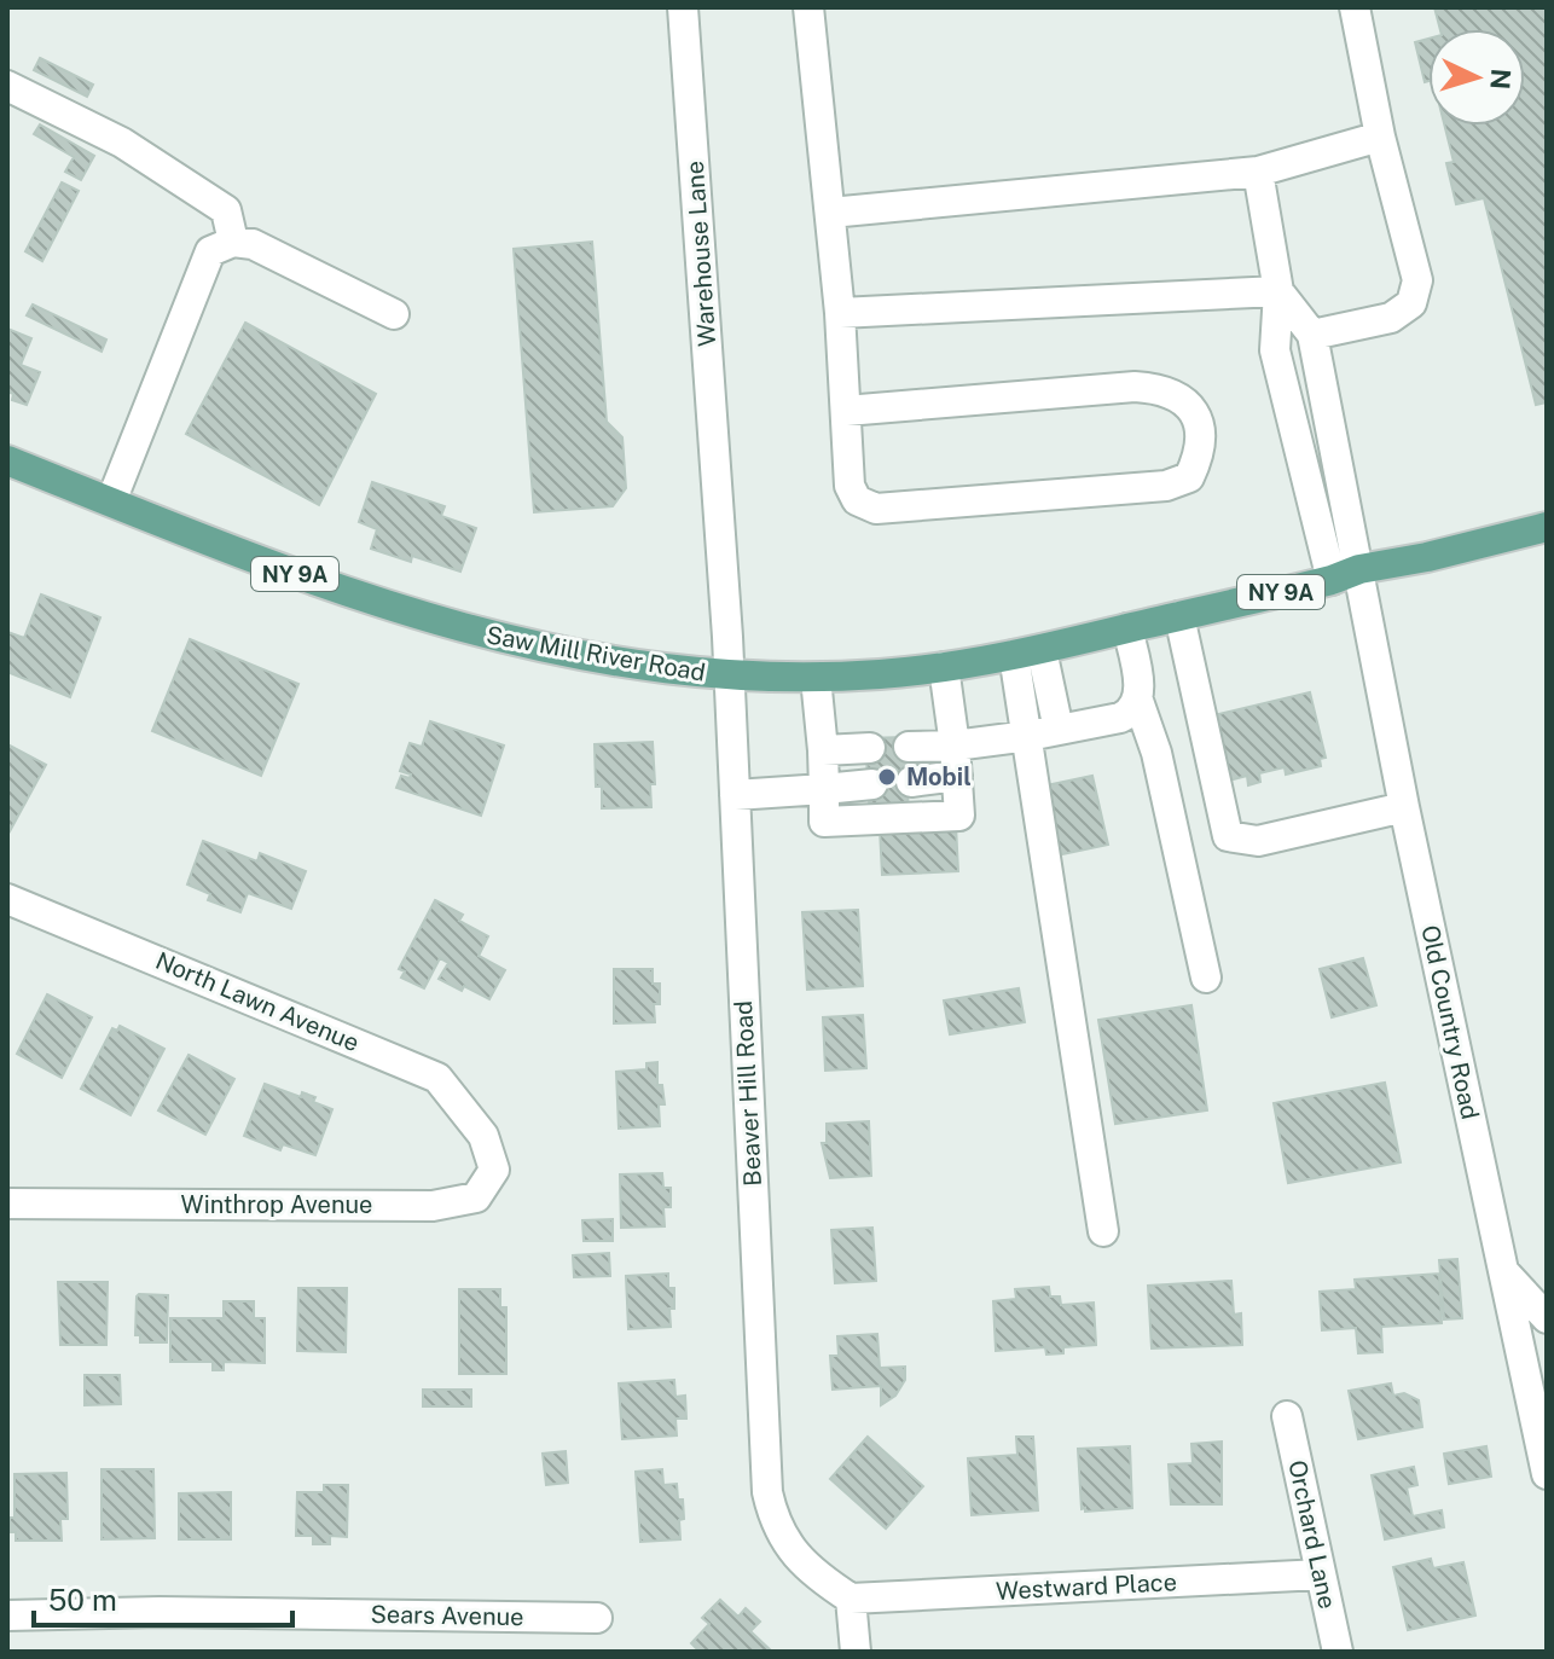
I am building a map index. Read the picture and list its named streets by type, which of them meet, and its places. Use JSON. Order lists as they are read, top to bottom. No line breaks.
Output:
{"streets":{"main road":["NY 9A","Saw Mill River Road"],"street":["Warehouse Lane","North Lawn Avenue","Old Country Road","Beaver Hill Road","Winthrop Avenue","Orchard Lane","Westward Place","Sears Avenue"]},"crossings":[["Warehouse Lane","Beaver Hill Road"],["Saw Mill River Road","Old Country Road"],["Saw Mill River Road","Beaver Hill Road"],["North Lawn Avenue","Winthrop Avenue"],["Beaver Hill Road","Westward Place"],["Orchard Lane","Westward Place"]],"places":["Mobil"],"scale_bar":"50 m","north":"right"}
